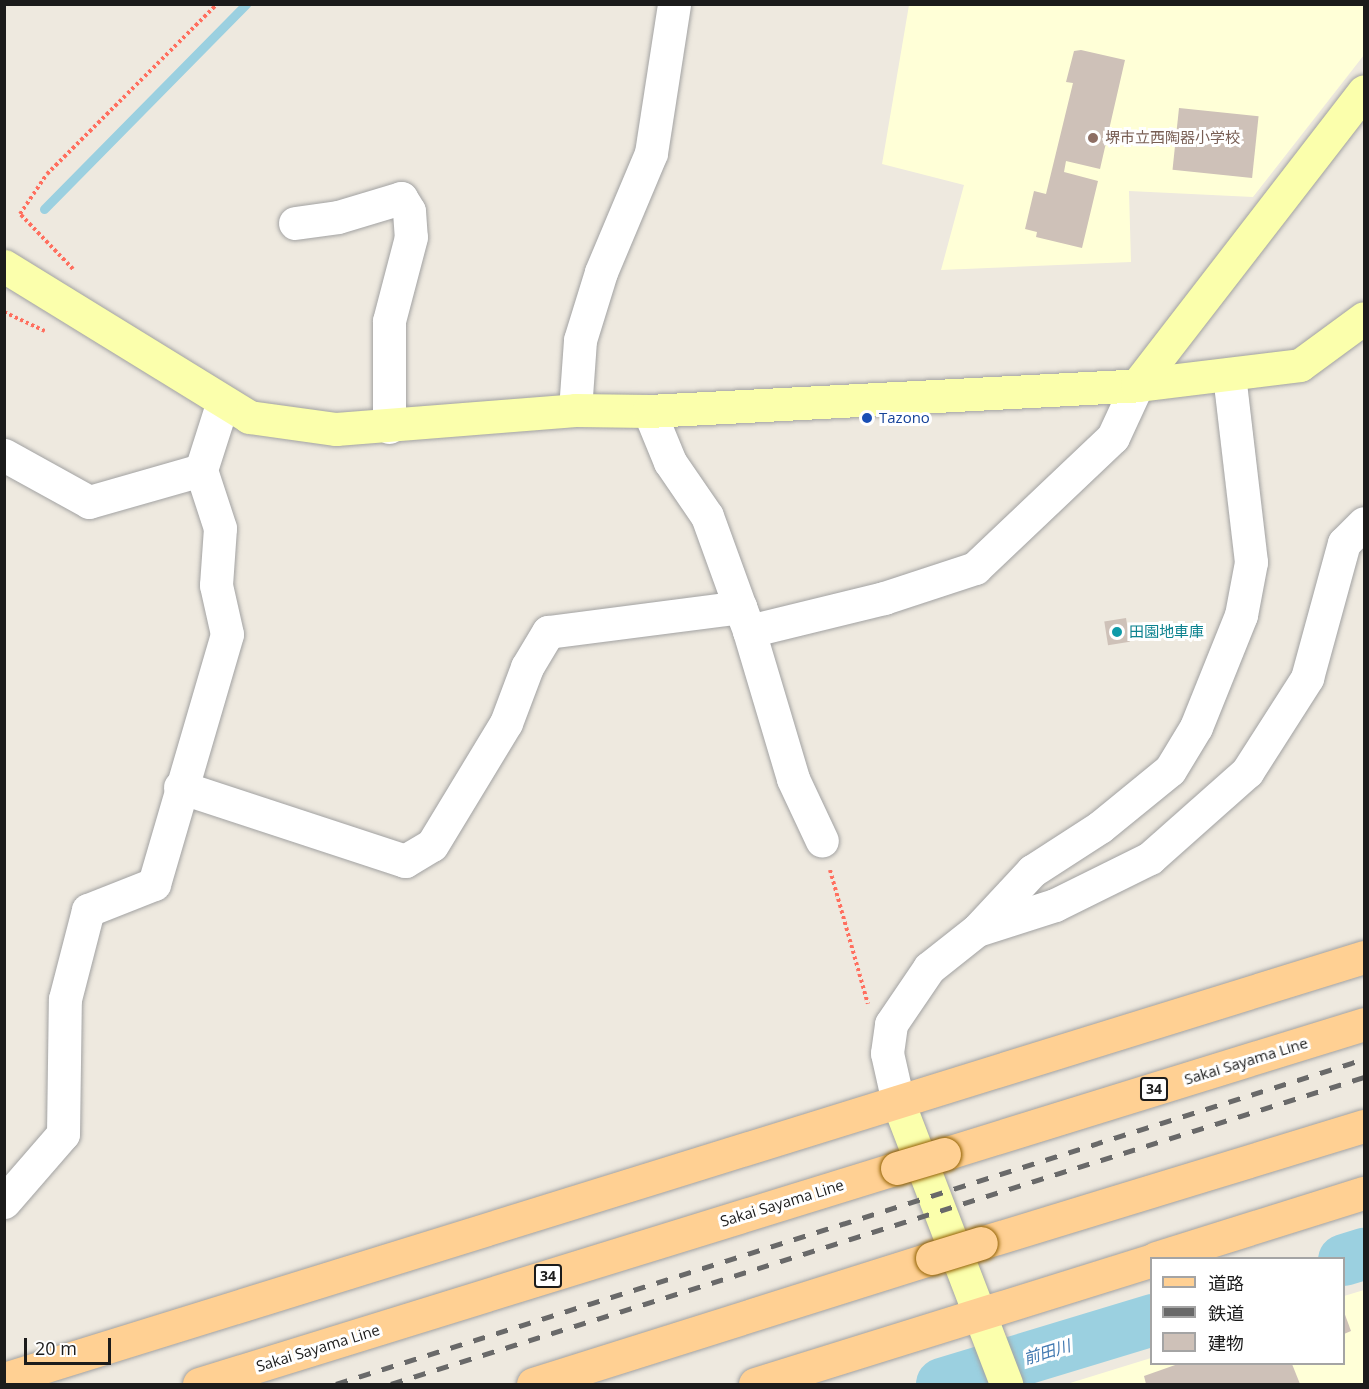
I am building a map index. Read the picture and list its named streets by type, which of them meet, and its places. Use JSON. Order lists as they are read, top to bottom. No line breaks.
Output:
{"streets":{"main road":["Sakai Sayama Line","34"]},"water":["前田川"],"places":["堺市立西陶器小学校","Tazono","田園地車庫"],"legend":["道路","鉄道","建物"],"scale_bar":"20 m"}
